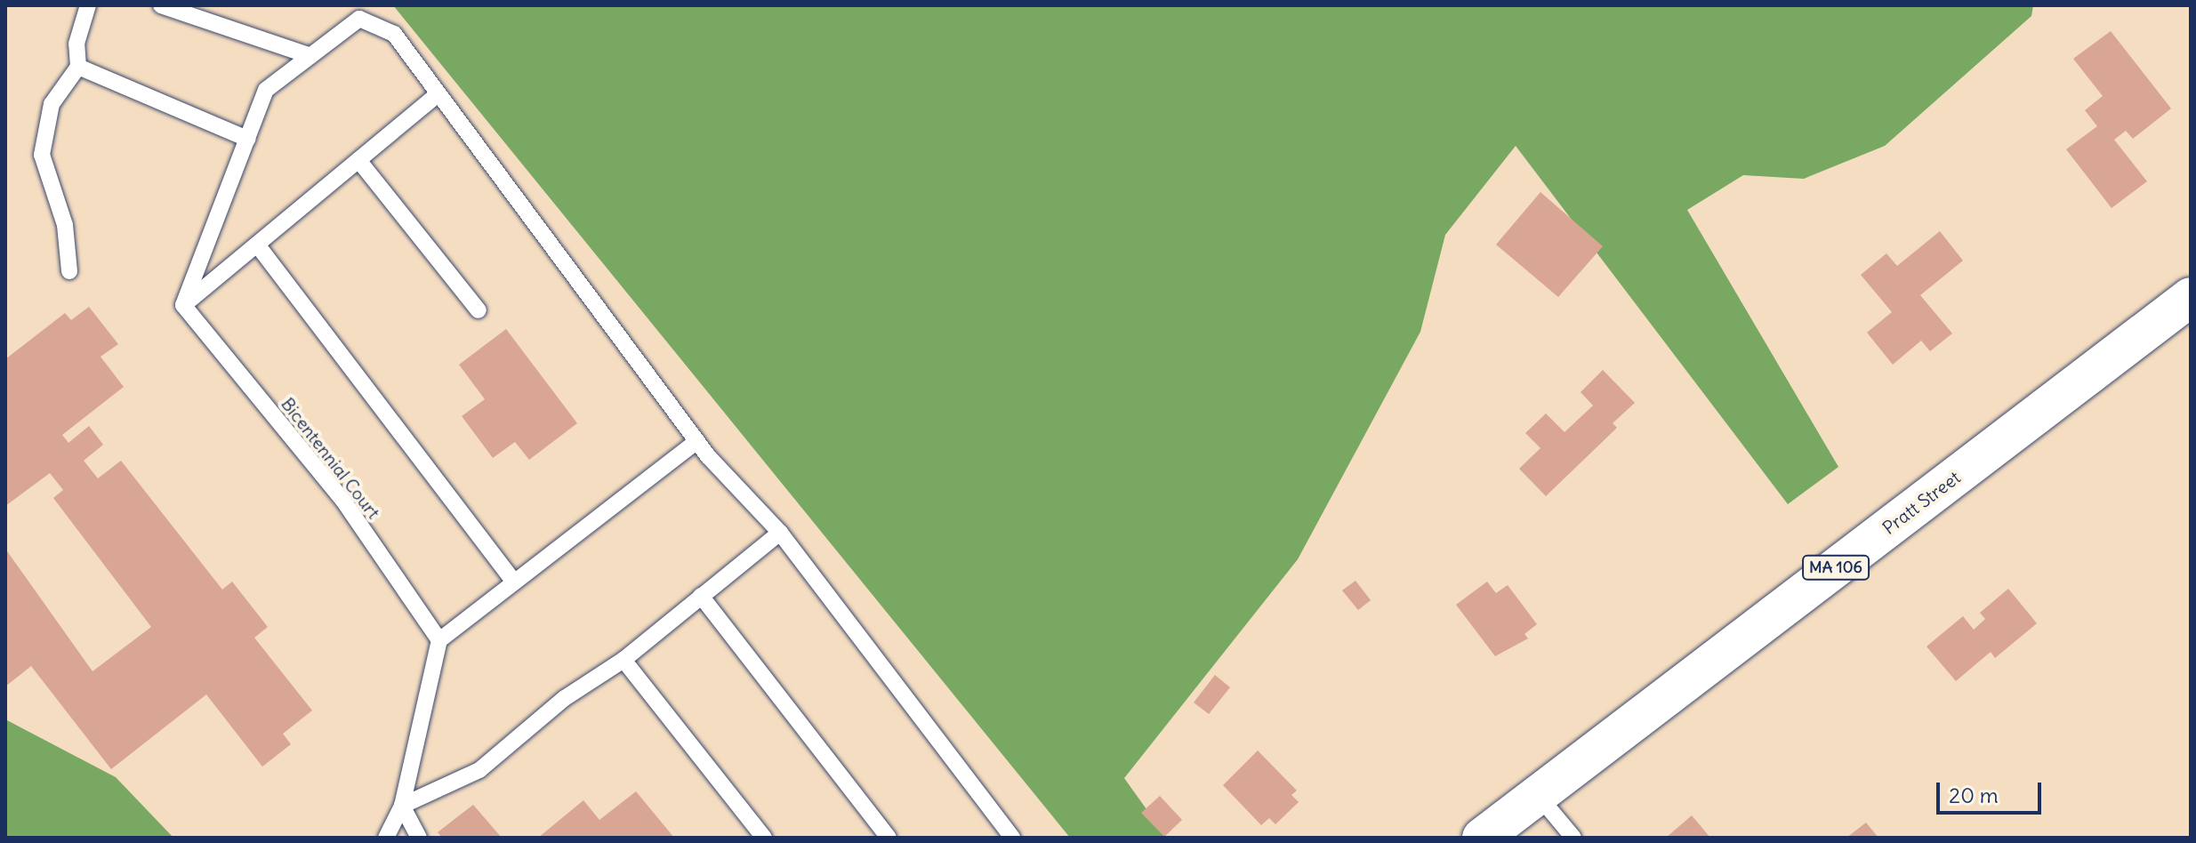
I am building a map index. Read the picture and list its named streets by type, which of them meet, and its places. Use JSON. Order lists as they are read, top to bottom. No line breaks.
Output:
{"streets":{"main road":["Pratt Street","MA 106"],"lane":["Bicentennial Court"]},"scale_bar":"20 m"}
